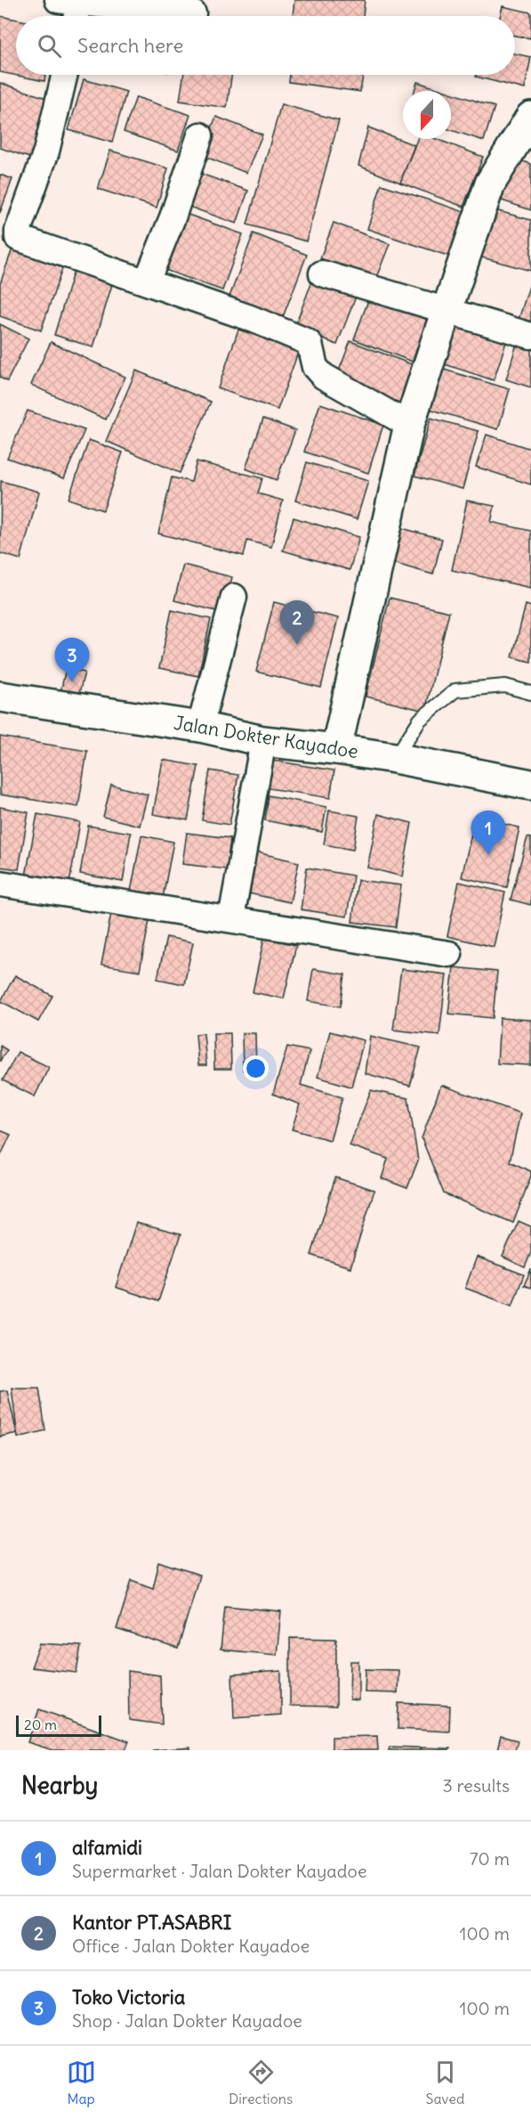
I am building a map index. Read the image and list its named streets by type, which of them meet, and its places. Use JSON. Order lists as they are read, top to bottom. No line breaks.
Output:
{"streets":{"street":["Jalan Dokter Kayadoe"]},"scale_bar":"20 m","north":"bottom","page":{"search":"Search here","pins":["2","3","1"],"scale":"20 m","heading":["Nearby","3 results"],"list":[{"mark":"1","name":"alfamidi","note":"Supermarket · Jalan Dokter Kayadoe","value":"70 m"},{"mark":"2","name":"Kantor PT.ASABRI","note":"Office · Jalan Dokter Kayadoe","value":"100 m"},{"mark":"3","name":"Toko Victoria","note":"Shop · Jalan Dokter Kayadoe","value":"100 m"}],"nav":["Map","Directions","Saved"]}}
